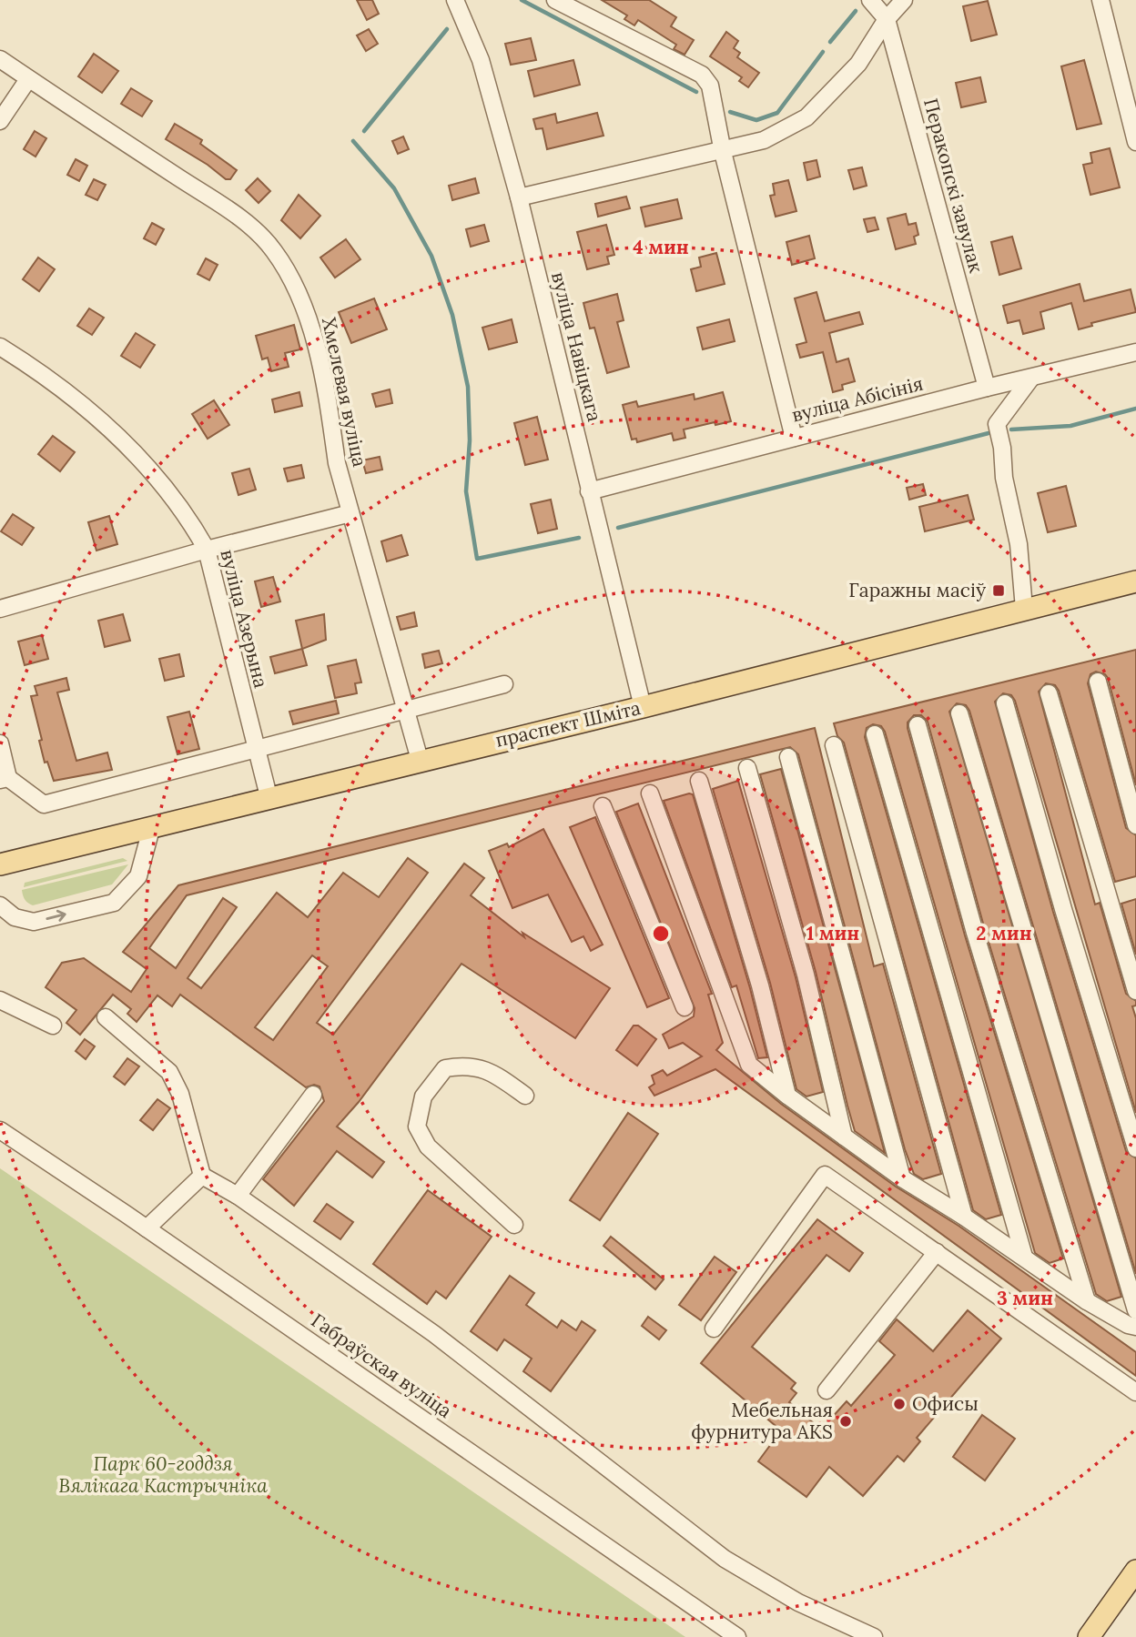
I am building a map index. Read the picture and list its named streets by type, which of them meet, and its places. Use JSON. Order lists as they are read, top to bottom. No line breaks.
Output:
{"streets":{"main road":["праспект Шміта"],"street":["Перакопскі завулак","вуліца Навіцкага","Хмелевая вуліца","вуліца Абісінія","вуліца Азерына","Габраўская вуліца"]},"crossings":[["Перакопскі завулак","вуліца Абісінія"],["вуліца Навіцкага","вуліца Абісінія"],["вуліца Навіцкага","праспект Шміта"],["Хмелевая вуліца","праспект Шміта"],["вуліца Азерына","праспект Шміта"]],"parks":["Парк 60-годдзя Вялікага Кастрычніка"],"places":{"transit":["Гаражны масіў"],"other":["Офисы","Мебельная фурнитура AKS"]},"rings":["4 мин","1 мин","2 мин","3 мин"]}
